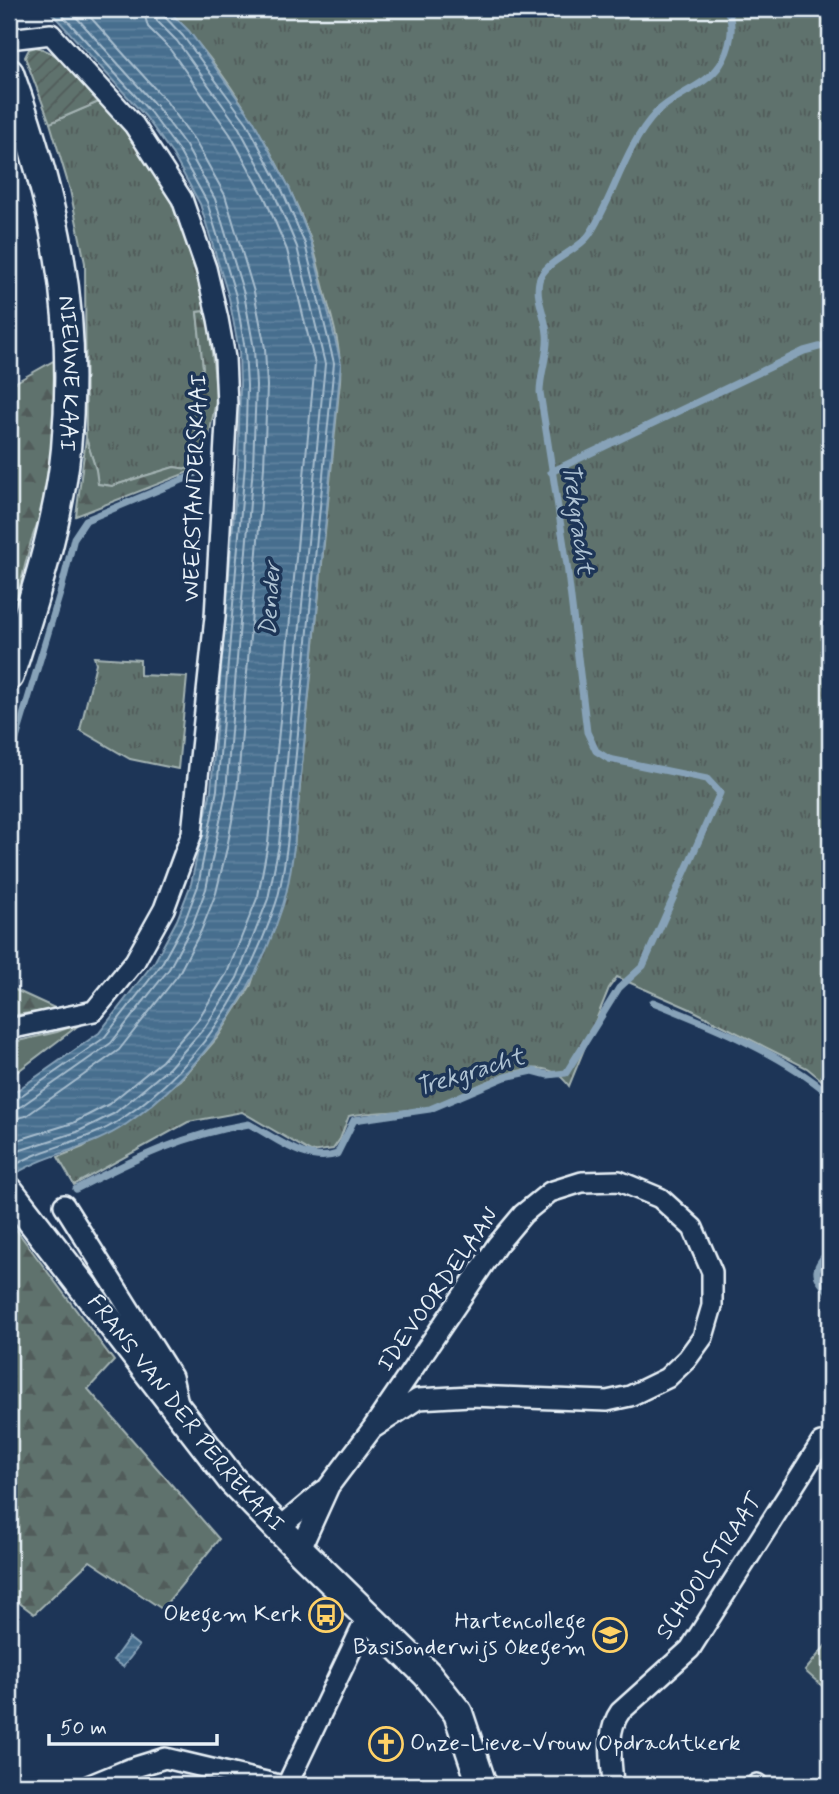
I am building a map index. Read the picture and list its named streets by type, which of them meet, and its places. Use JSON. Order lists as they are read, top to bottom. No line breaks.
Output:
{"streets":{"main road":["NIEUWE KAAI","FRANS VAN DER PERREKAAI"],"street":["WEERSTANDERSKAAI","IDEVOORDELAAN","SCHOOLSTRAAT"]},"crossings":[["IDEVOORDELAAN","FRANS VAN DER PERREKAAI"]],"water":["Trekgracht","Dender"],"places":{"bus stop":["Okegem Kerk"],"school or university":["Hartencollege Basisonderwijs Okegem"],"church":["Onze-Lieve-Vrouw Opdrachtkerk"]},"scale_bar":"50 m"}
